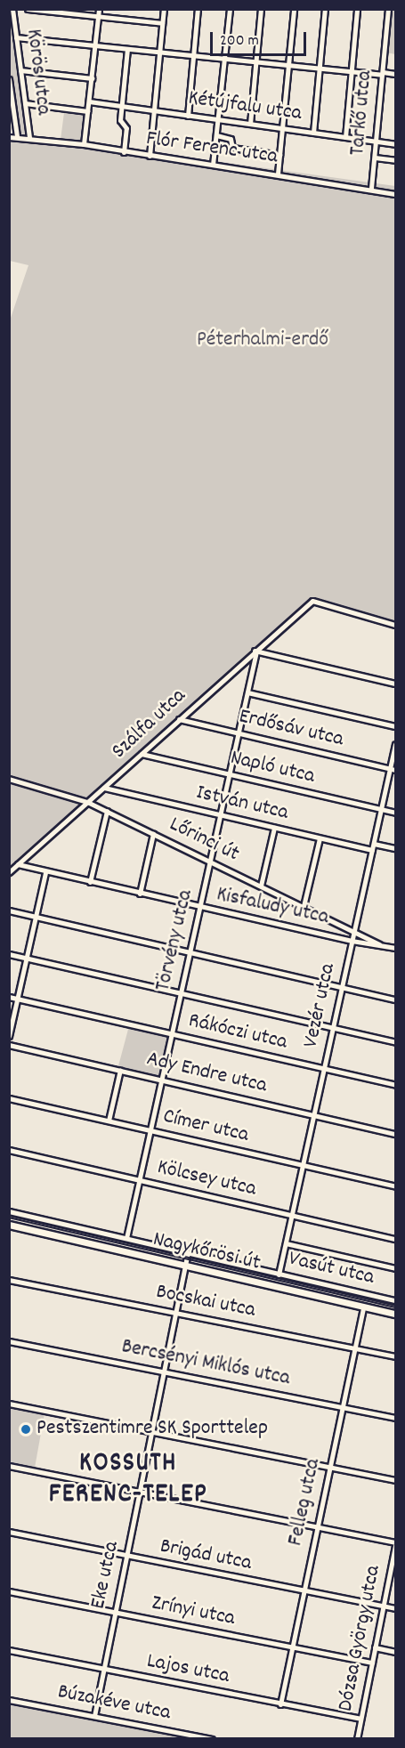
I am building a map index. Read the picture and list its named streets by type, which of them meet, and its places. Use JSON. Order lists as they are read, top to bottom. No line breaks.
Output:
{"streets":{"main road":["Nagykőrösi út"],"street":["Körös utca","Kétújfalu utca","Tarkő utca","Flór Ferenc utca","Szálfa utca","Erdősáv utca","Napló utca","István utca","Lőrinci út","Kisfaludy utca","Törvény utca","Vezér utca","Rákóczi utca","Ady Endre utca","Címer utca","Kölcsey utca","Vasút utca","Bocskai utca","Bercsényi Miklós utca","Felleg utca","Brigád utca","Eke utca","Zrínyi utca","Dózsa György utca","Lajos utca","Búzakéve utca"]},"crossings":[["Körös utca","Flór Ferenc utca"],["Kétújfalu utca","Tarkő utca"],["Tarkő utca","Flór Ferenc utca"],["Szálfa utca","Erdősáv utca"],["Szálfa utca","Napló utca"],["Szálfa utca","István utca"],["Szálfa utca","Lőrinci út"],["Szálfa utca","Kisfaludy utca"],["Szálfa utca","Törvény utca"],["Erdősáv utca","Törvény utca"],["Erdősáv utca","Vezér utca"],["Napló utca","Törvény utca"],["Napló utca","Vezér utca"],["István utca","Törvény utca"],["István utca","Vezér utca"],["Lőrinci út","Kisfaludy utca"],["Lőrinci út","Törvény utca"],["Lőrinci út","Vezér utca"],["Kisfaludy utca","Törvény utca"],["Kisfaludy utca","Vezér utca"],["Törvény utca","Rákóczi utca"],["Törvény utca","Ady Endre utca"],["Törvény utca","Címer utca"],["Törvény utca","Kölcsey utca"],["Törvény utca","Vasút utca"],["Vezér utca","Rákóczi utca"],["Vezér utca","Ady Endre utca"],["Vezér utca","Címer utca"],["Vezér utca","Kölcsey utca"],["Vezér utca","Vasút utca"],["Nagykőrösi út","Felleg utca"],["Nagykőrösi út","Eke utca"],["Vasút utca","Eke utca"],["Bocskai utca","Felleg utca"],["Bocskai utca","Eke utca"],["Bercsényi Miklós utca","Felleg utca"],["Bercsényi Miklós utca","Eke utca"],["Felleg utca","Brigád utca"],["Felleg utca","Zrínyi utca"],["Felleg utca","Lajos utca"],["Brigád utca","Eke utca"],["Brigád utca","Dózsa György utca"],["Eke utca","Zrínyi utca"],["Eke utca","Lajos utca"],["Eke utca","Búzakéve utca"],["Zrínyi utca","Dózsa György utca"],["Dózsa György utca","Lajos utca"]],"districts":["KOSSUTH FERENC-TELEP"],"parks":["Péterhalmi-erdő"],"places":["Pestszentimre SK Sporttelep"],"scale_bar":"200 m"}
